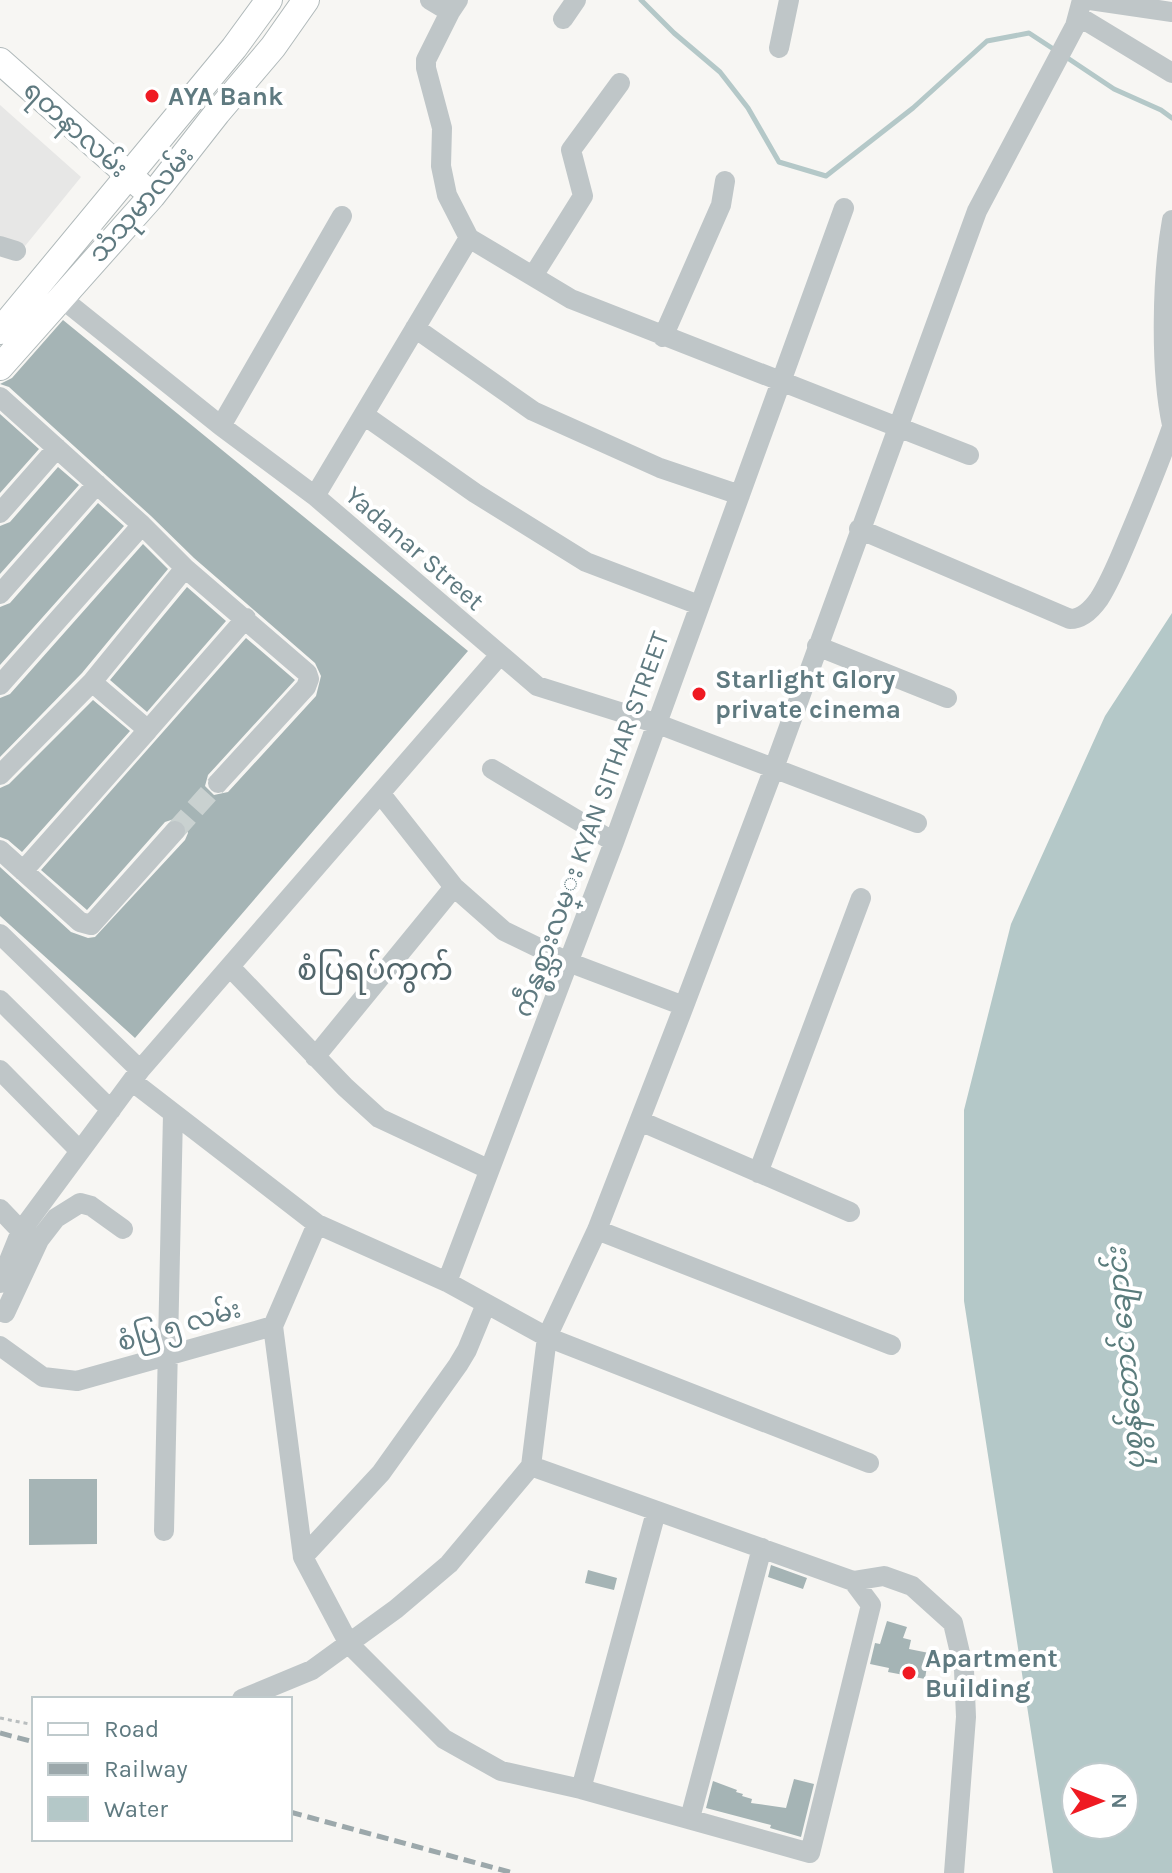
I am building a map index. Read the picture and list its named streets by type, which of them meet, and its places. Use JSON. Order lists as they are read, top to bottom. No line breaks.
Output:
{"streets":{"main road":["ရတနာလမ်း","သံသုမာလမ်း"],"street":["Yadanar Street","ကဵန္စစ္သားလမ္း KYAN SITHAR STREET","စံပြ ၅ လမ်း"]},"crossings":[["ရတနာလမ်း","သံသုမာလမ်း"],["သံသုမာလမ်း","Yadanar Street"],["Yadanar Street","ကဵန္စစ္သားလမ္း KYAN SITHAR STREET"]],"districts":["စံပြရပ်ကွက်"],"water":["ပုစွန်တောင် ချောင်း"],"places":["AYA Bank","Starlight Glory private cinema","Apartment Building"],"legend":["Road","Railway","Water"],"north":"right"}
